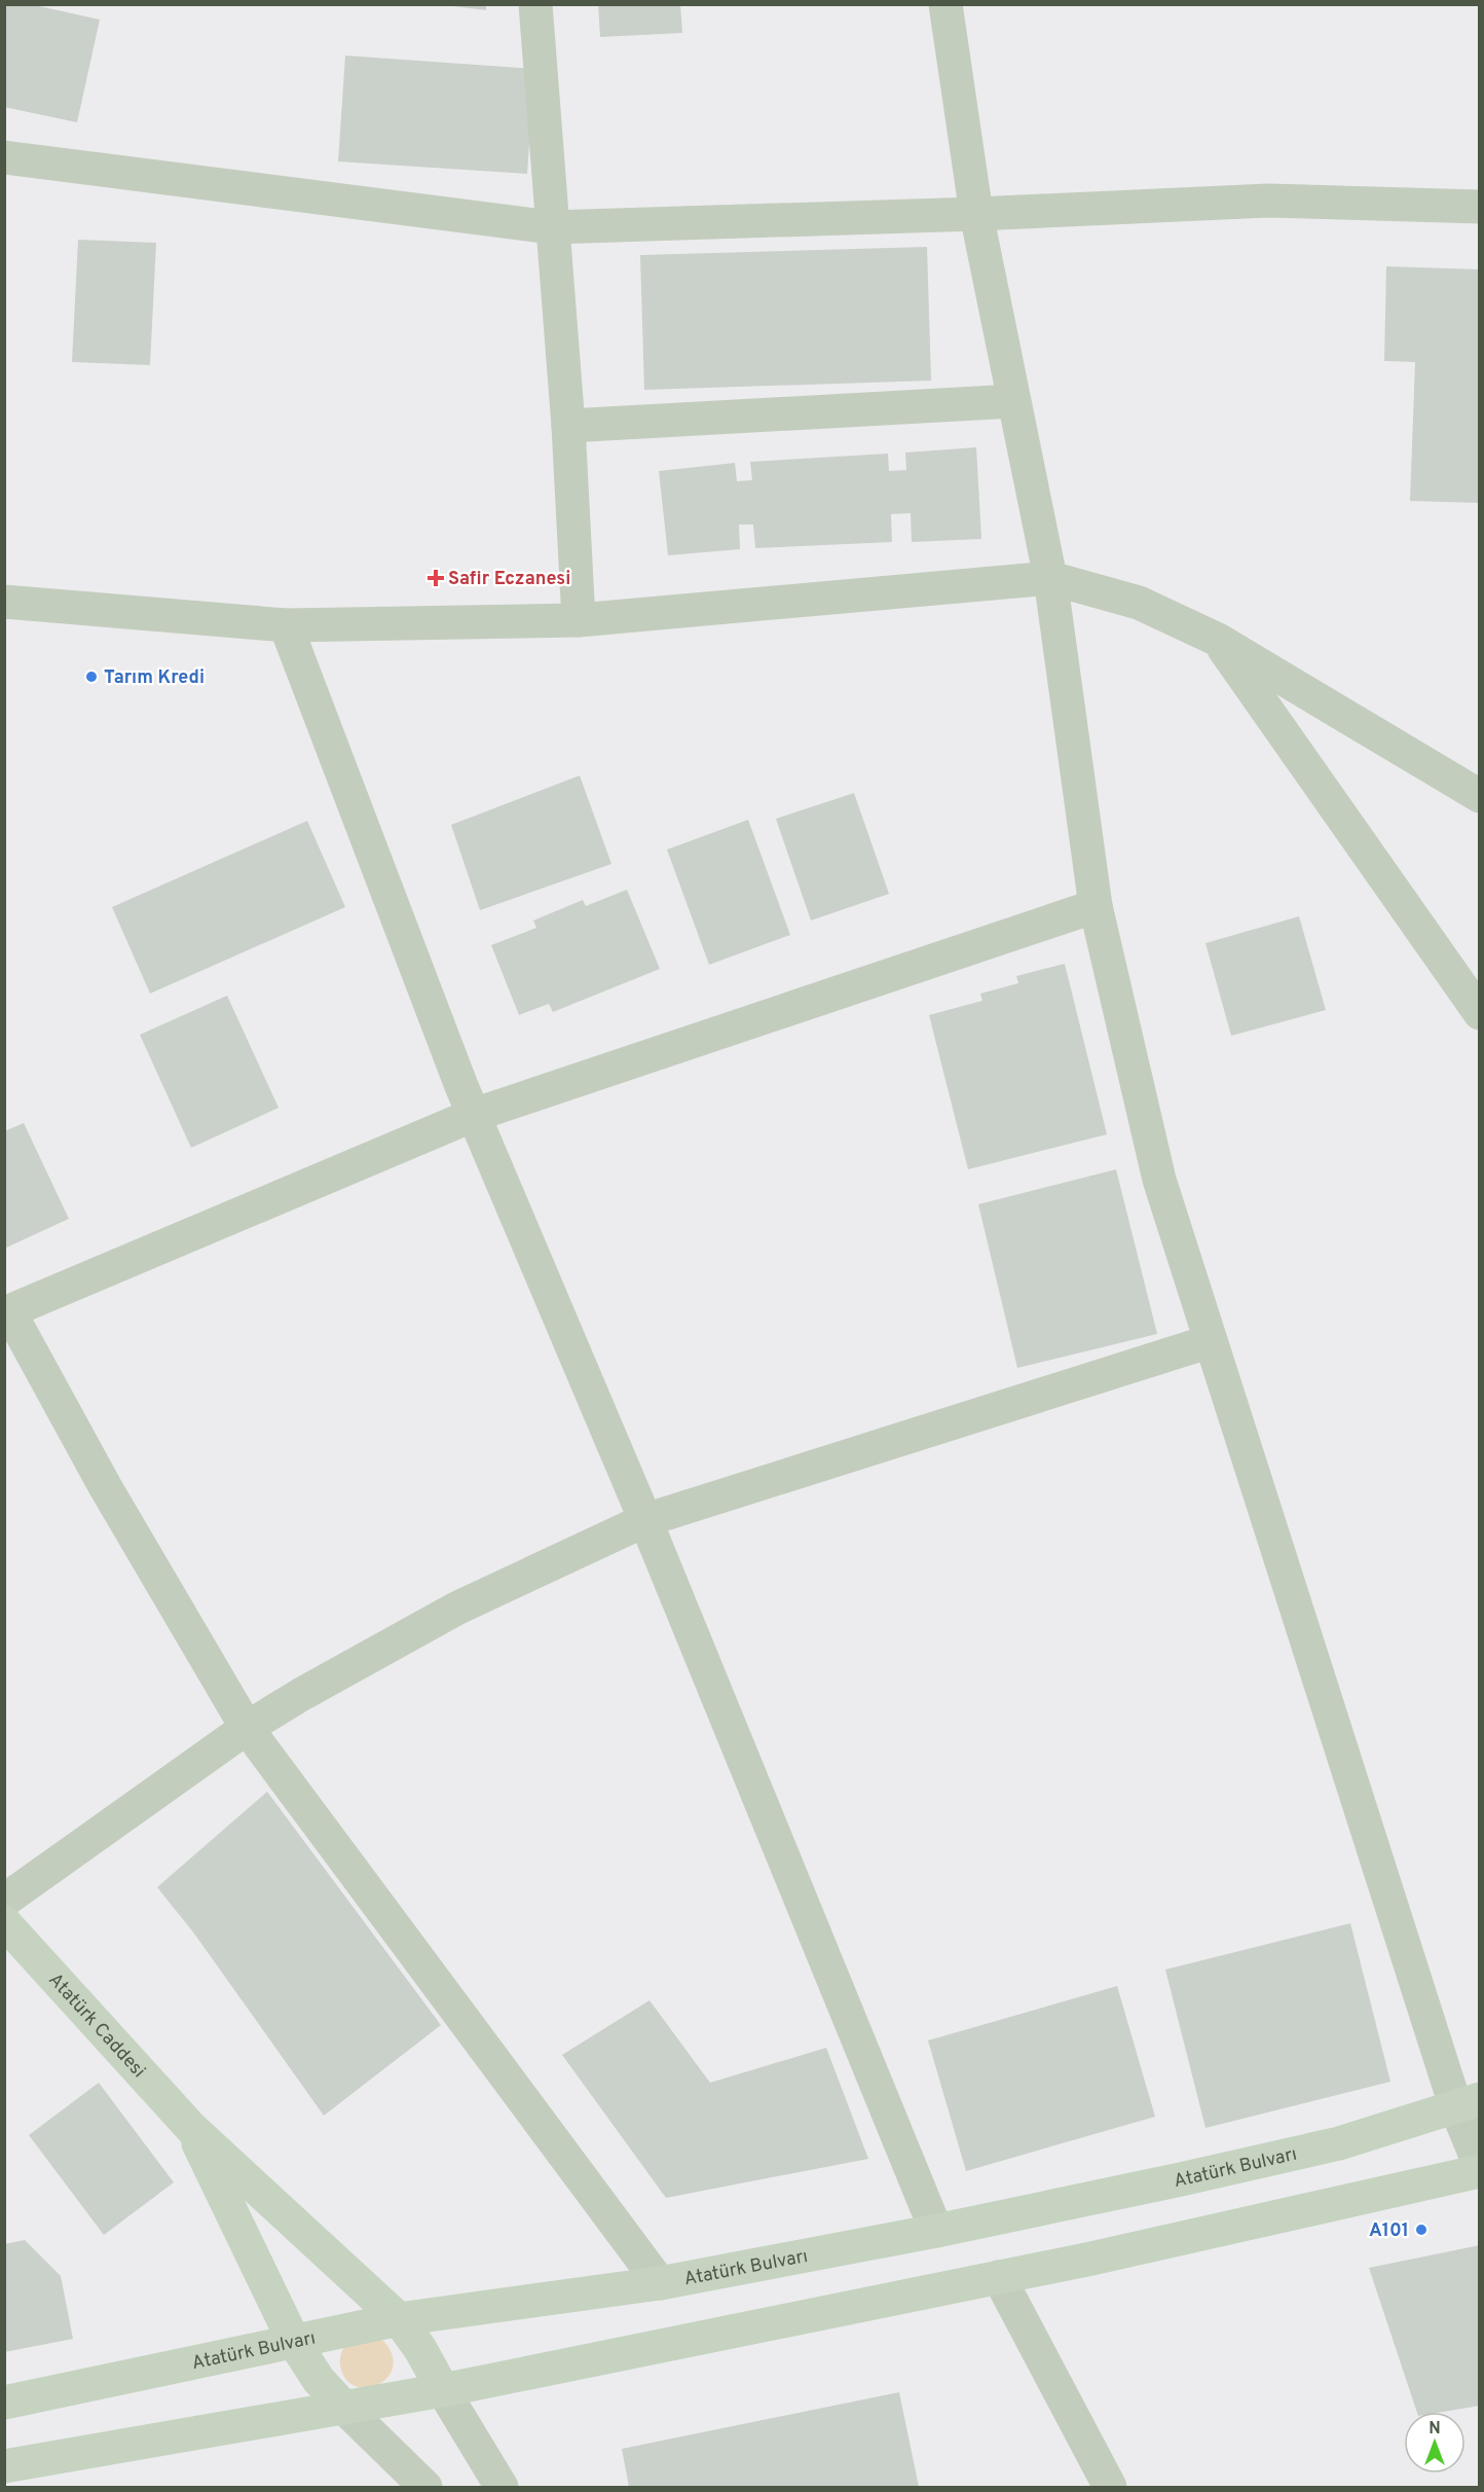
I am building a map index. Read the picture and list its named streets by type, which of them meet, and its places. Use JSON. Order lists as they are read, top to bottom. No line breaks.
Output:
{"streets":{"main road":["Atatürk Caddesi","Atatürk Bulvarı"]},"places":{"health":["Safir Eczanesi"],"other":["Tarım Kredi","A101"]},"north":"top"}
